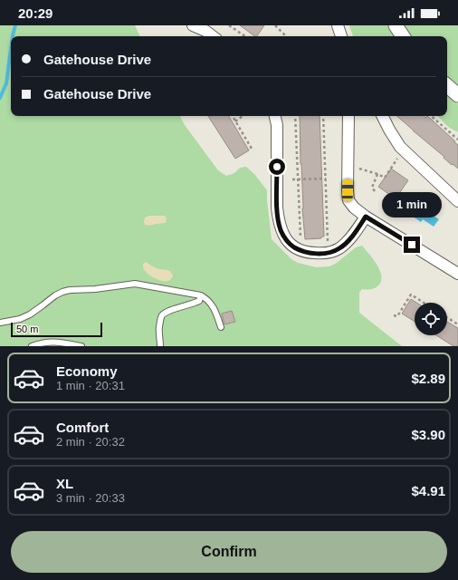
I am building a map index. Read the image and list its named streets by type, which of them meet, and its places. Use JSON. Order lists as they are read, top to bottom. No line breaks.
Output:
{"scale_bar":"50 m","page":{"status":"20:29","banner":["Gatehouse Drive","Gatehouse Drive"],"bubble":"1 min","scale":"50 m","list":[{"name":"Economy","note":"1 min · 20:31","value":"$2.89"},{"name":"Comfort","note":"2 min · 20:32","value":"$3.90"},{"name":"XL","note":"3 min · 20:33","value":"$4.91"}],"buttons":"Confirm"}}
